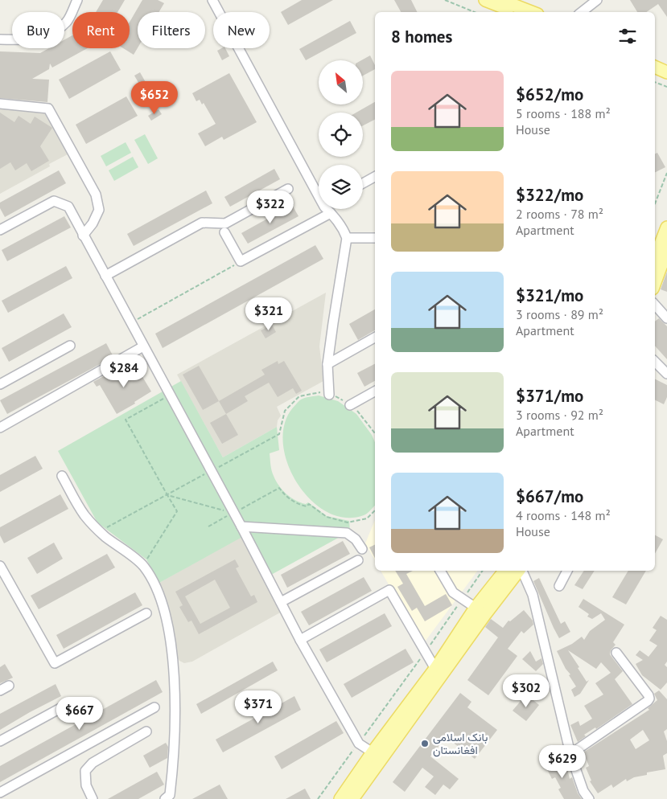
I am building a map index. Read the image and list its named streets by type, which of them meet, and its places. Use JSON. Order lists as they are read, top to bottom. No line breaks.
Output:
{"places":["بانک اسلامی افغانستان"],"north":"top left","page":{"chip":["Buy","Rent","Filters","New"],"heading":"8 homes","list":[{"name":"$652/mo","note":"5 rooms · 188 m² · House"},{"name":"$322/mo","note":"2 rooms · 78 m² · Apartment"},{"name":"$321/mo","note":"3 rooms · 89 m² · Apartment"},{"name":"$371/mo","note":"3 rooms · 92 m² · Apartment"},{"name":"$667/mo","note":"4 rooms · 148 m² · House"}],"price":["$652","$322","$321","$284","$302","$371","$667","$629"]}}
